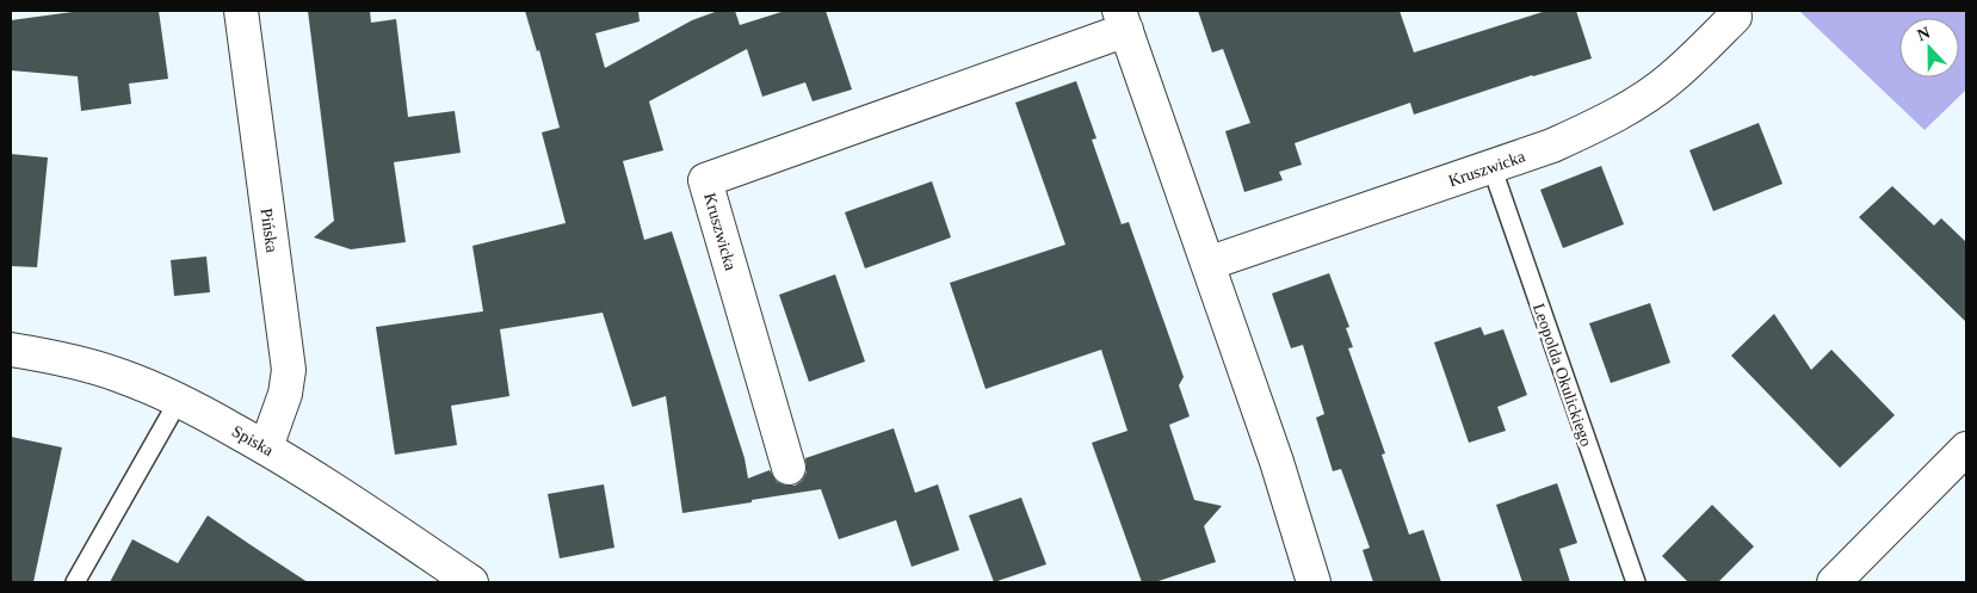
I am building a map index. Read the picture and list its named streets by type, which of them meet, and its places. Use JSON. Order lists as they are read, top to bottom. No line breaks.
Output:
{"streets":{"street":["Kruszwicka","Pińska","Spiska"],"lane":["Leopolda Okulickiego"]},"crossings":[["Kruszwicka","Leopolda Okulickiego"],["Pińska","Spiska"]],"north":"top"}
